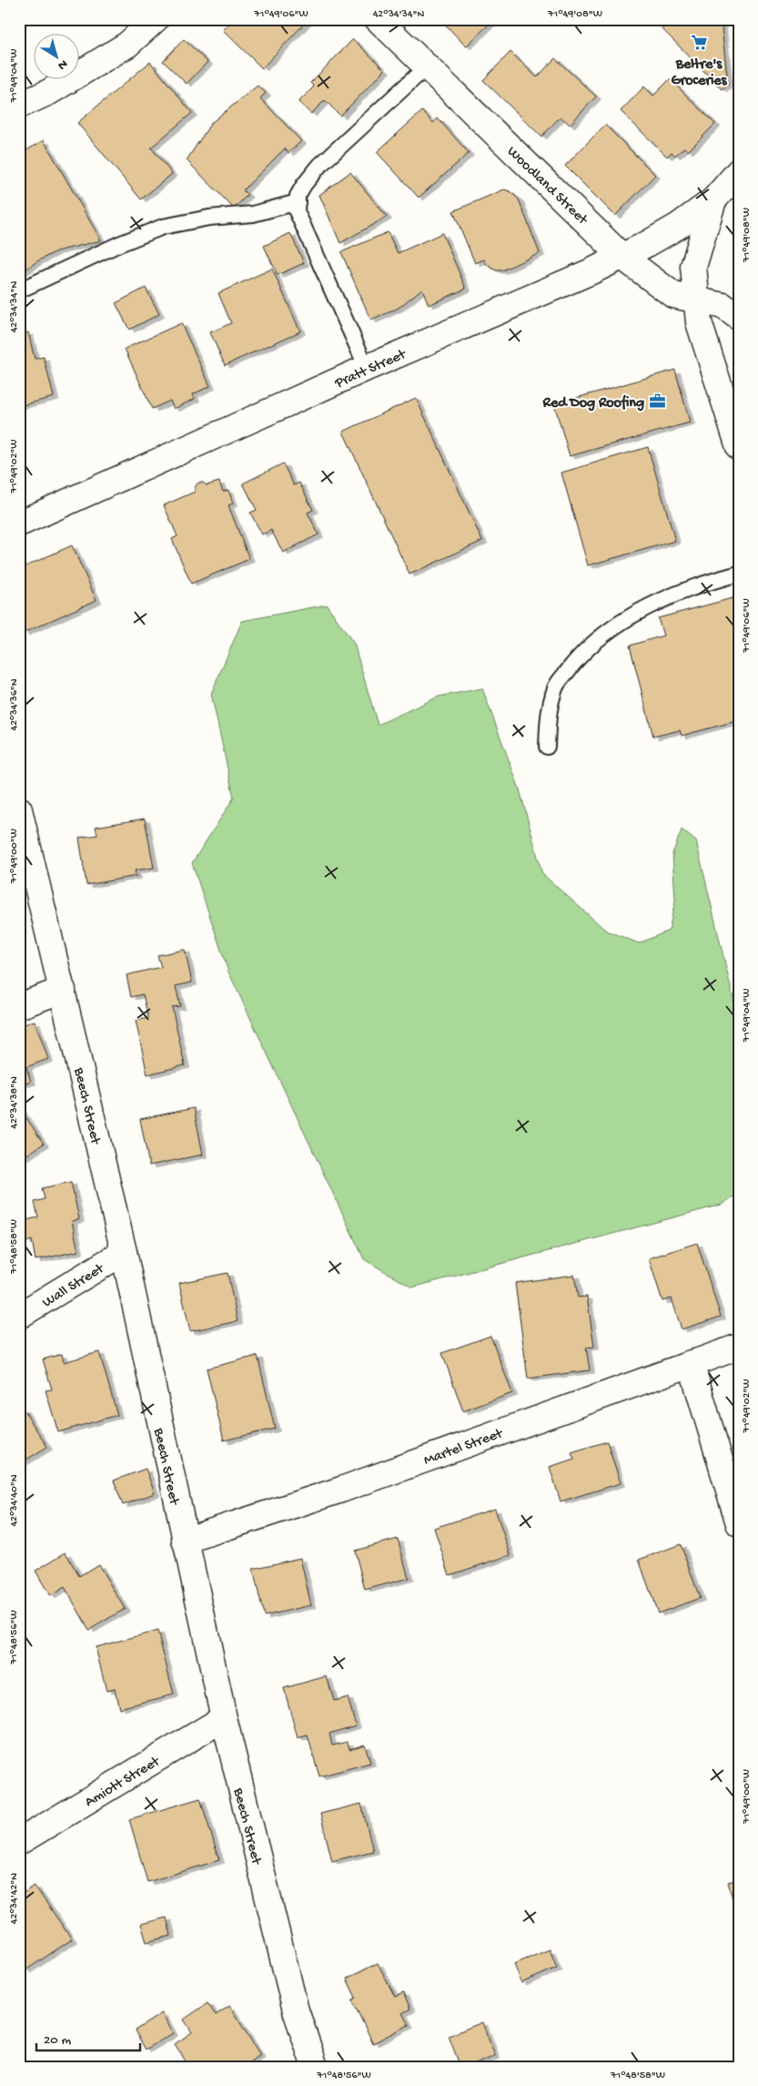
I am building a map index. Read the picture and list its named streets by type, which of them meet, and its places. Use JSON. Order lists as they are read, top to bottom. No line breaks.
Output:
{"streets":{"street":["Woodland Street","Pratt Street","Beech Street","Wall Street","Martel Street","Amiott Street"]},"crossings":[["Woodland Street","Pratt Street"],["Beech Street","Wall Street"],["Beech Street","Martel Street"],["Beech Street","Amiott Street"]],"places":{"supermarket":["Beltre's Groceries"],"office":["Red Dog Roofing"]},"scale_bar":"20 m","north":"bottom right","coordinates":["71°49'06\"W","42°34'34\"N","71°49'08\"W","71°49'04\"W","71°49'02\"W","42°34'36\"N","71°49'00\"W","42°34'38\"N","71°48'58\"W","42°34'40\"N","71°48'56\"W","42°34'42\"N"]}
